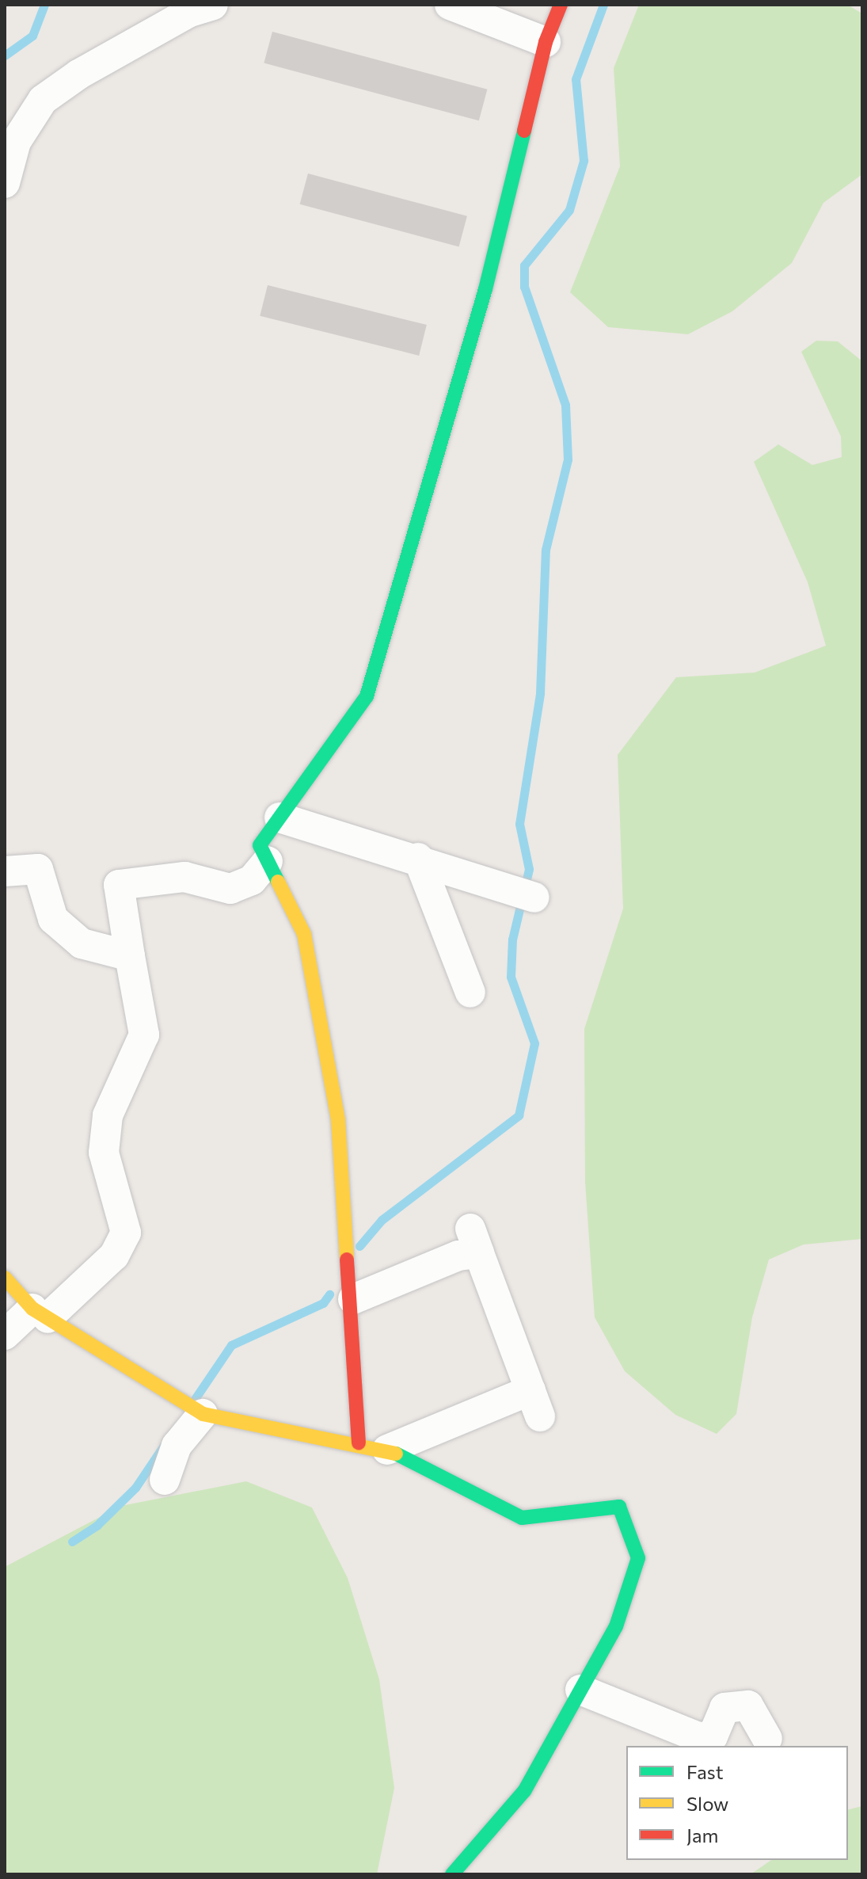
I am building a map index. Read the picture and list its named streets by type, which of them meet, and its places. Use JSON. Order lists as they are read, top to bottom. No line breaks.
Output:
{"legend":["Fast","Slow","Jam"]}
